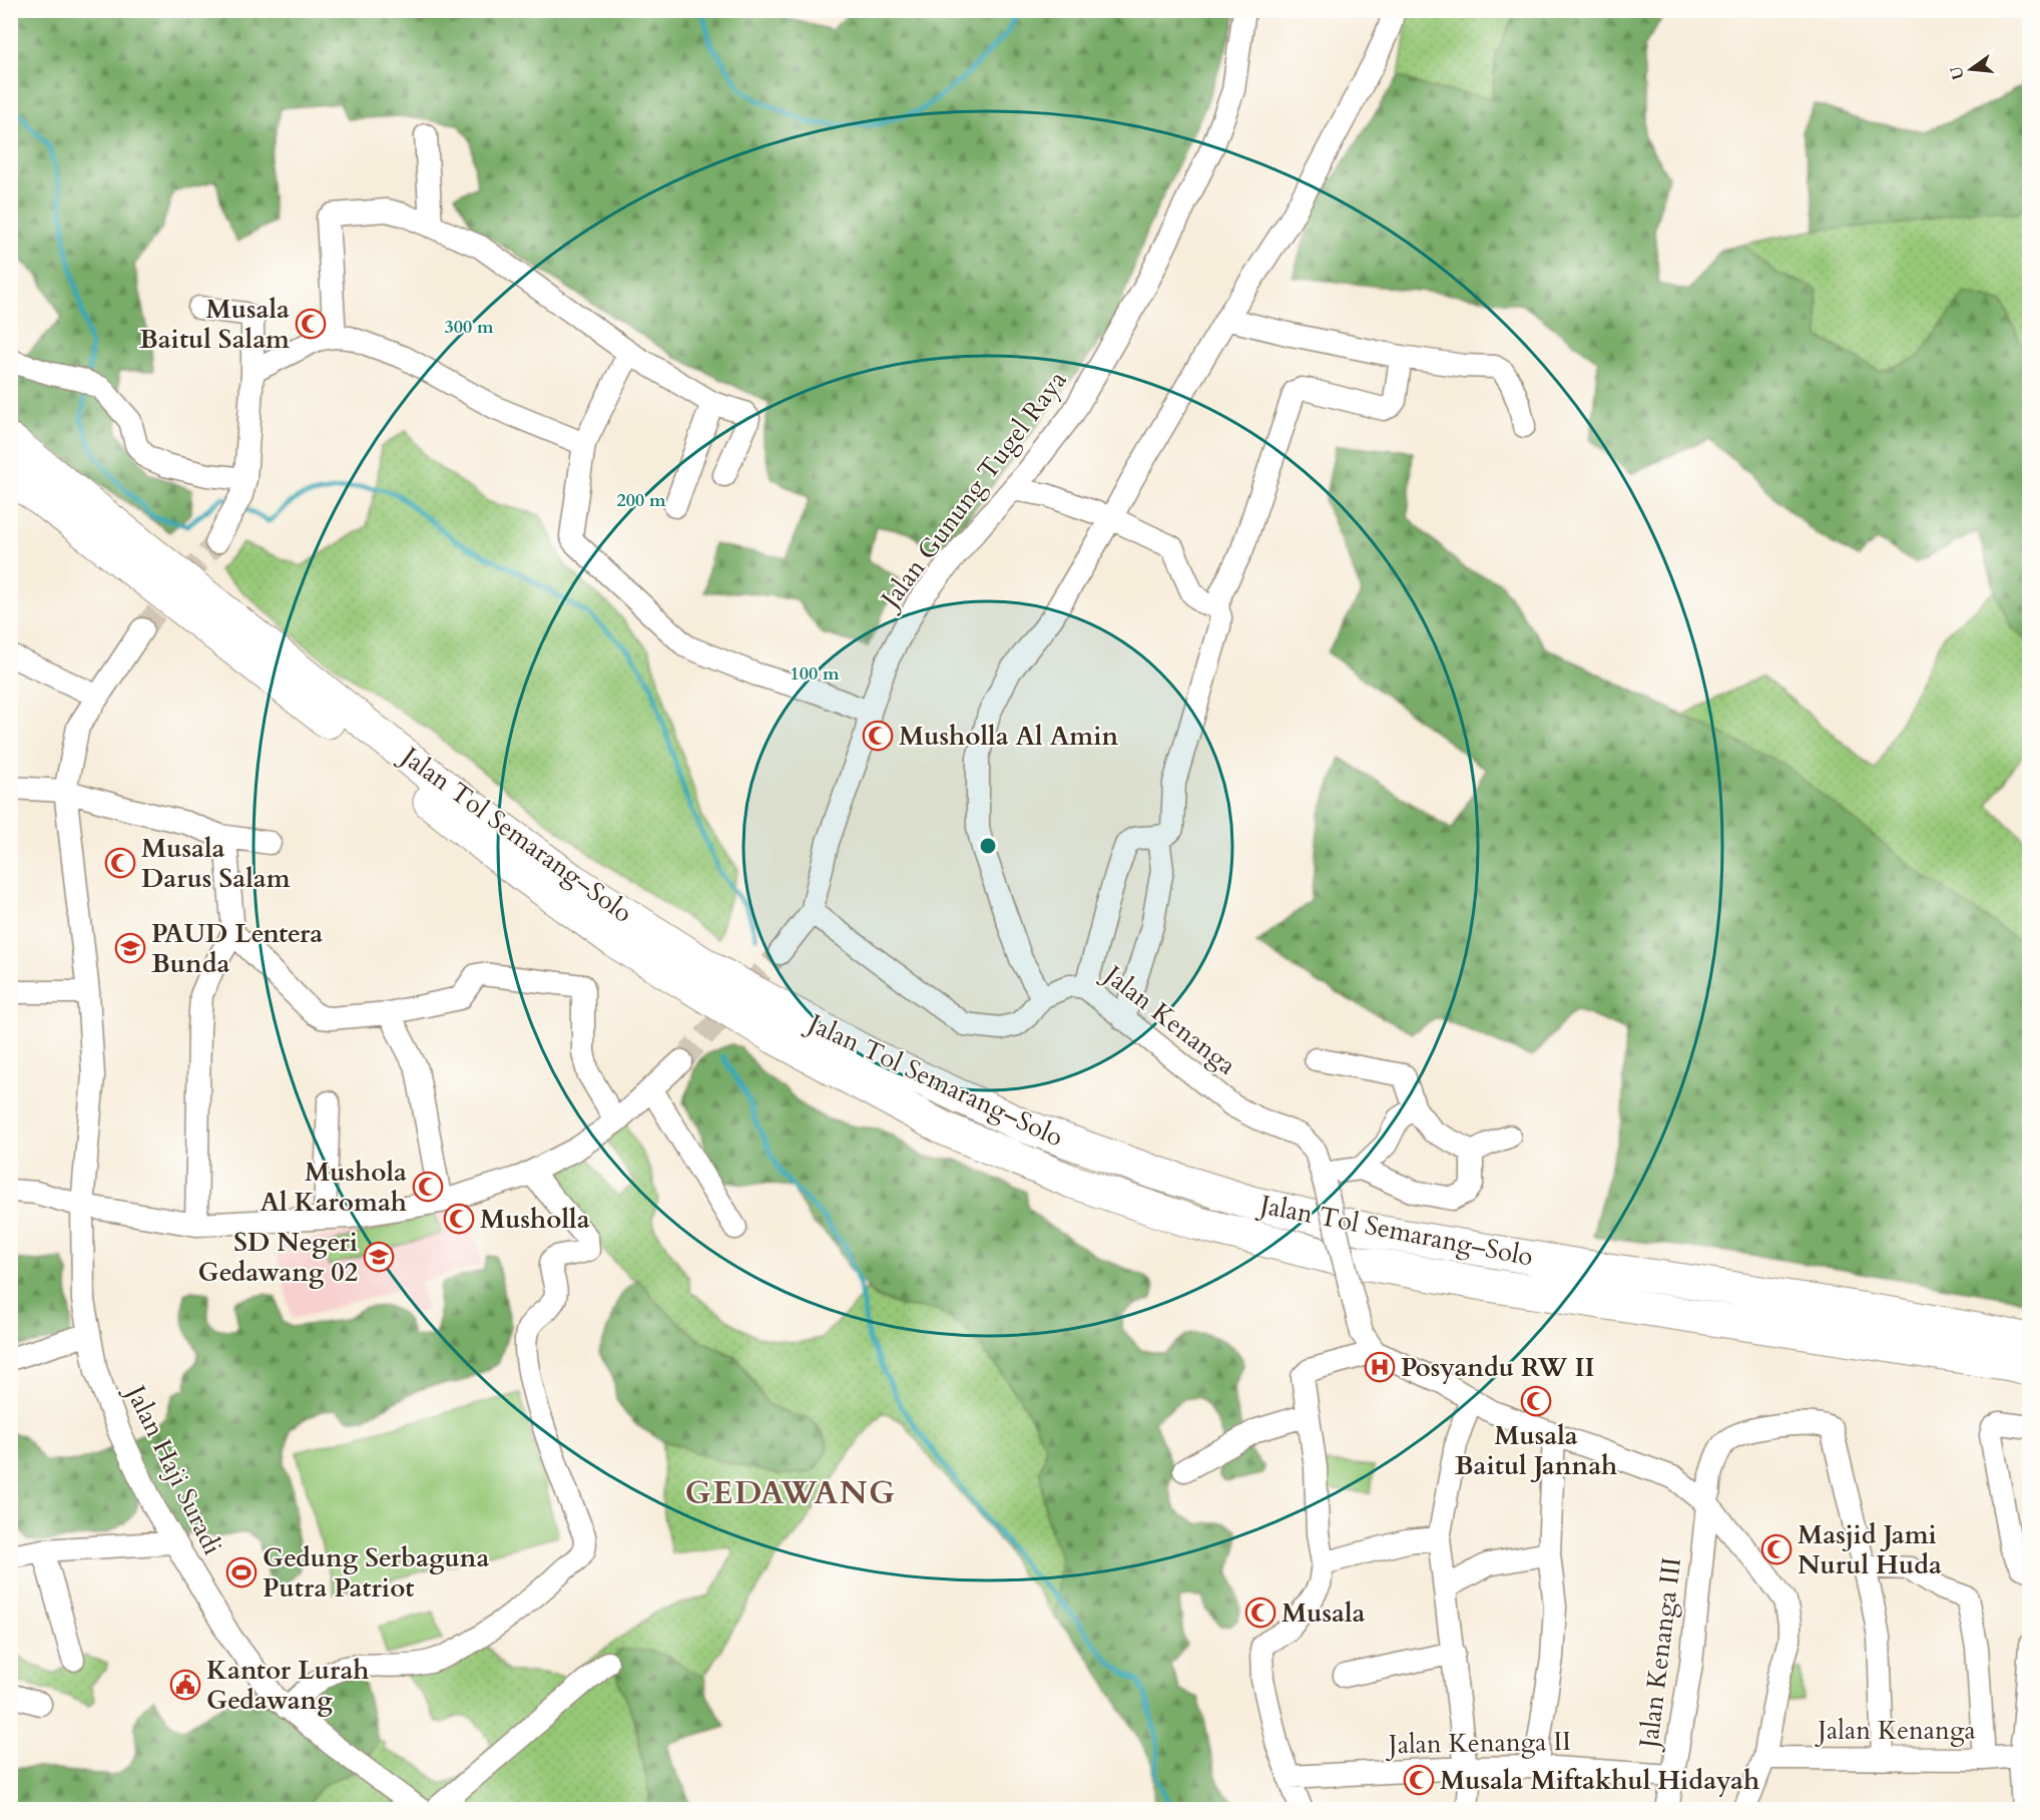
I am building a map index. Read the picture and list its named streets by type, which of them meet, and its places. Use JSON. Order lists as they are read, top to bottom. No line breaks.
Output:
{"streets":{"highway":["Jalan Tol Semarang–Solo"],"street":["Jalan Gunung Tugel Raya","Jalan Kenanga","Jalan Haji Suradi","Jalan Kenanga III","Jalan Kenanga II"]},"crossings":[["Jalan Gunung Tugel Raya","Jalan Kenanga"],["Jalan Kenanga III","Jalan Kenanga II"]],"districts":["GEDAWANG"],"places":{"mosque":["Musala Baitul Salam","Musholla Al Amin","Musala Darus Salam","Mushola Al Karomah","Musholla","Musala Baitul Jannah","Masjid Jami Nurul Huda","Musala","Musala Miftakhul Hidayah"],"school or university":["PAUD Lentera Bunda","SD Negeri Gedawang 02"],"hospital":["Posyandu RW II"],"sports":["Gedung Serbaguna Putra Patriot"],"public building":["Kantor Lurah Gedawang"]},"north":"left","rings":["300 m","200 m","100 m"]}
